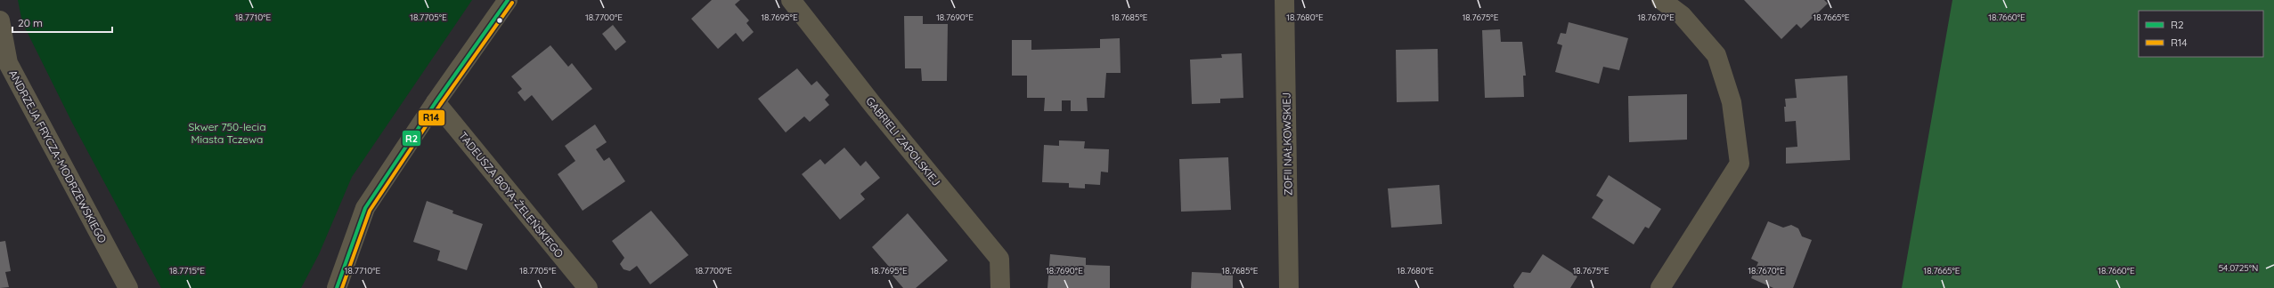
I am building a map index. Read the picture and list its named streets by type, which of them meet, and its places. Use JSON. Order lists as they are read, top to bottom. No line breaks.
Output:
{"streets":{"street":["GABRIELI ZAPOLSKIEJ","ZOFII NAŁKOWSKIEJ","ANDRZEJA FRYCZA-MODRZEWSKIEGO","TADEUSZA BOYA-ŻELEŃSKIEGO"]},"parks":["Skwer 750-lecia Miasta Tczewa"],"lines":["transit line R2","transit line R14"],"legend":["R2","R14"],"scale_bar":"20 m","coordinates":["18.7665°E","18.7660°E","18.7710°E","18.7705°E","18.7700°E","18.7695°E","18.7690°E","18.7685°E","18.7680°E","18.7670°E","18.7675°E","54.0725°N","18.7715°E"]}
